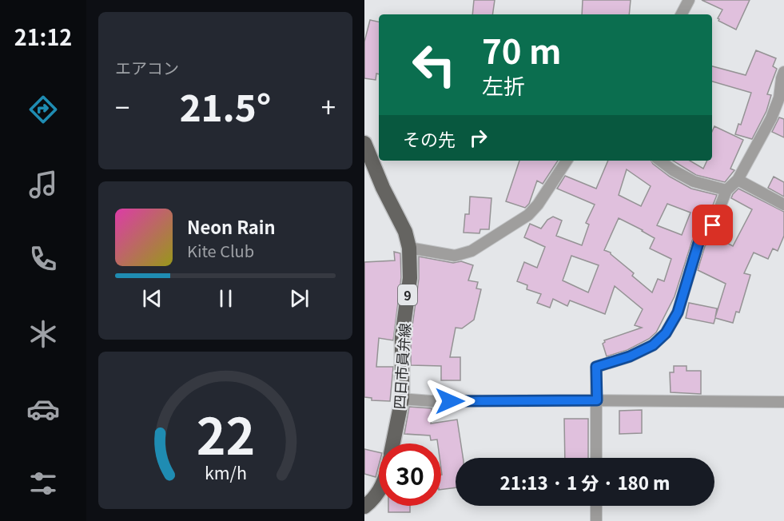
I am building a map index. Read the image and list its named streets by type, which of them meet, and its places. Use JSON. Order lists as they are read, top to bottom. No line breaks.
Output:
{"streets":{"main road":["9","四日市員弁線"]},"page":{"tabs":"21:12","tile":"エアコン","turn":["70 m","左折"],"heat":["−","21.5°","+"],"then":"その先","song":["Neon Rain","Kite Club"],"limit":"30","trip":"21:13 · 1 分 · 180 m","gauge":["22","km/h"]}}
